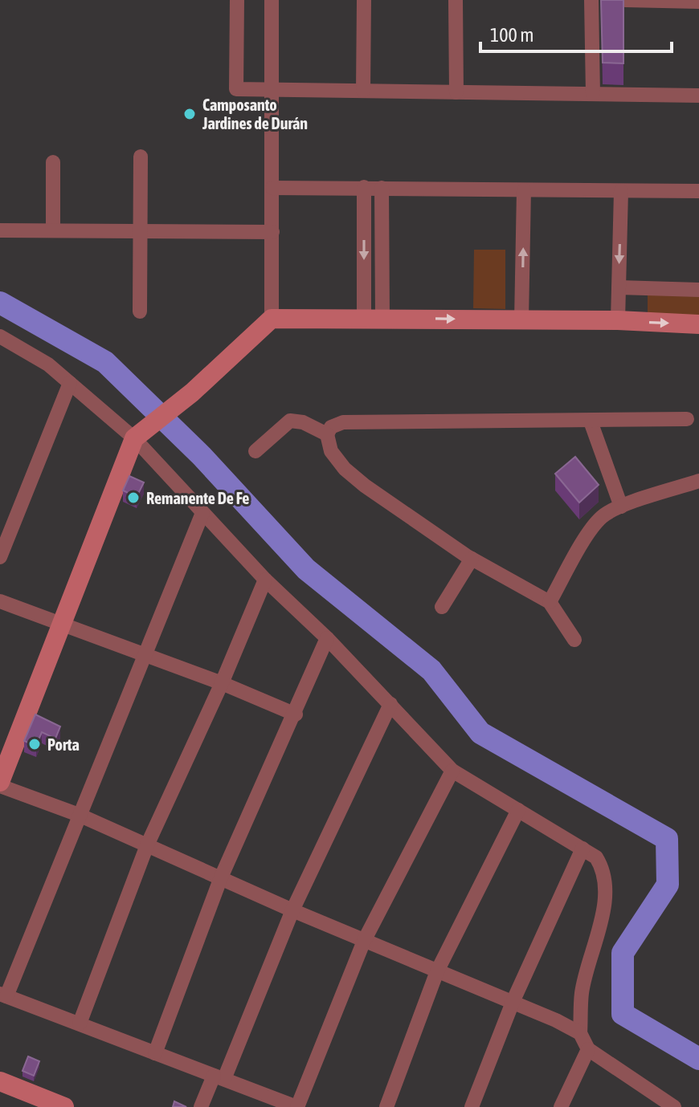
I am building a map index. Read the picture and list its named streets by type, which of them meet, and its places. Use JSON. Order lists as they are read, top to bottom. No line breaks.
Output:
{"places":["Camposanto Jardines de Durán","Remanente De Fe","Porta"],"scale_bar":"100 m"}
